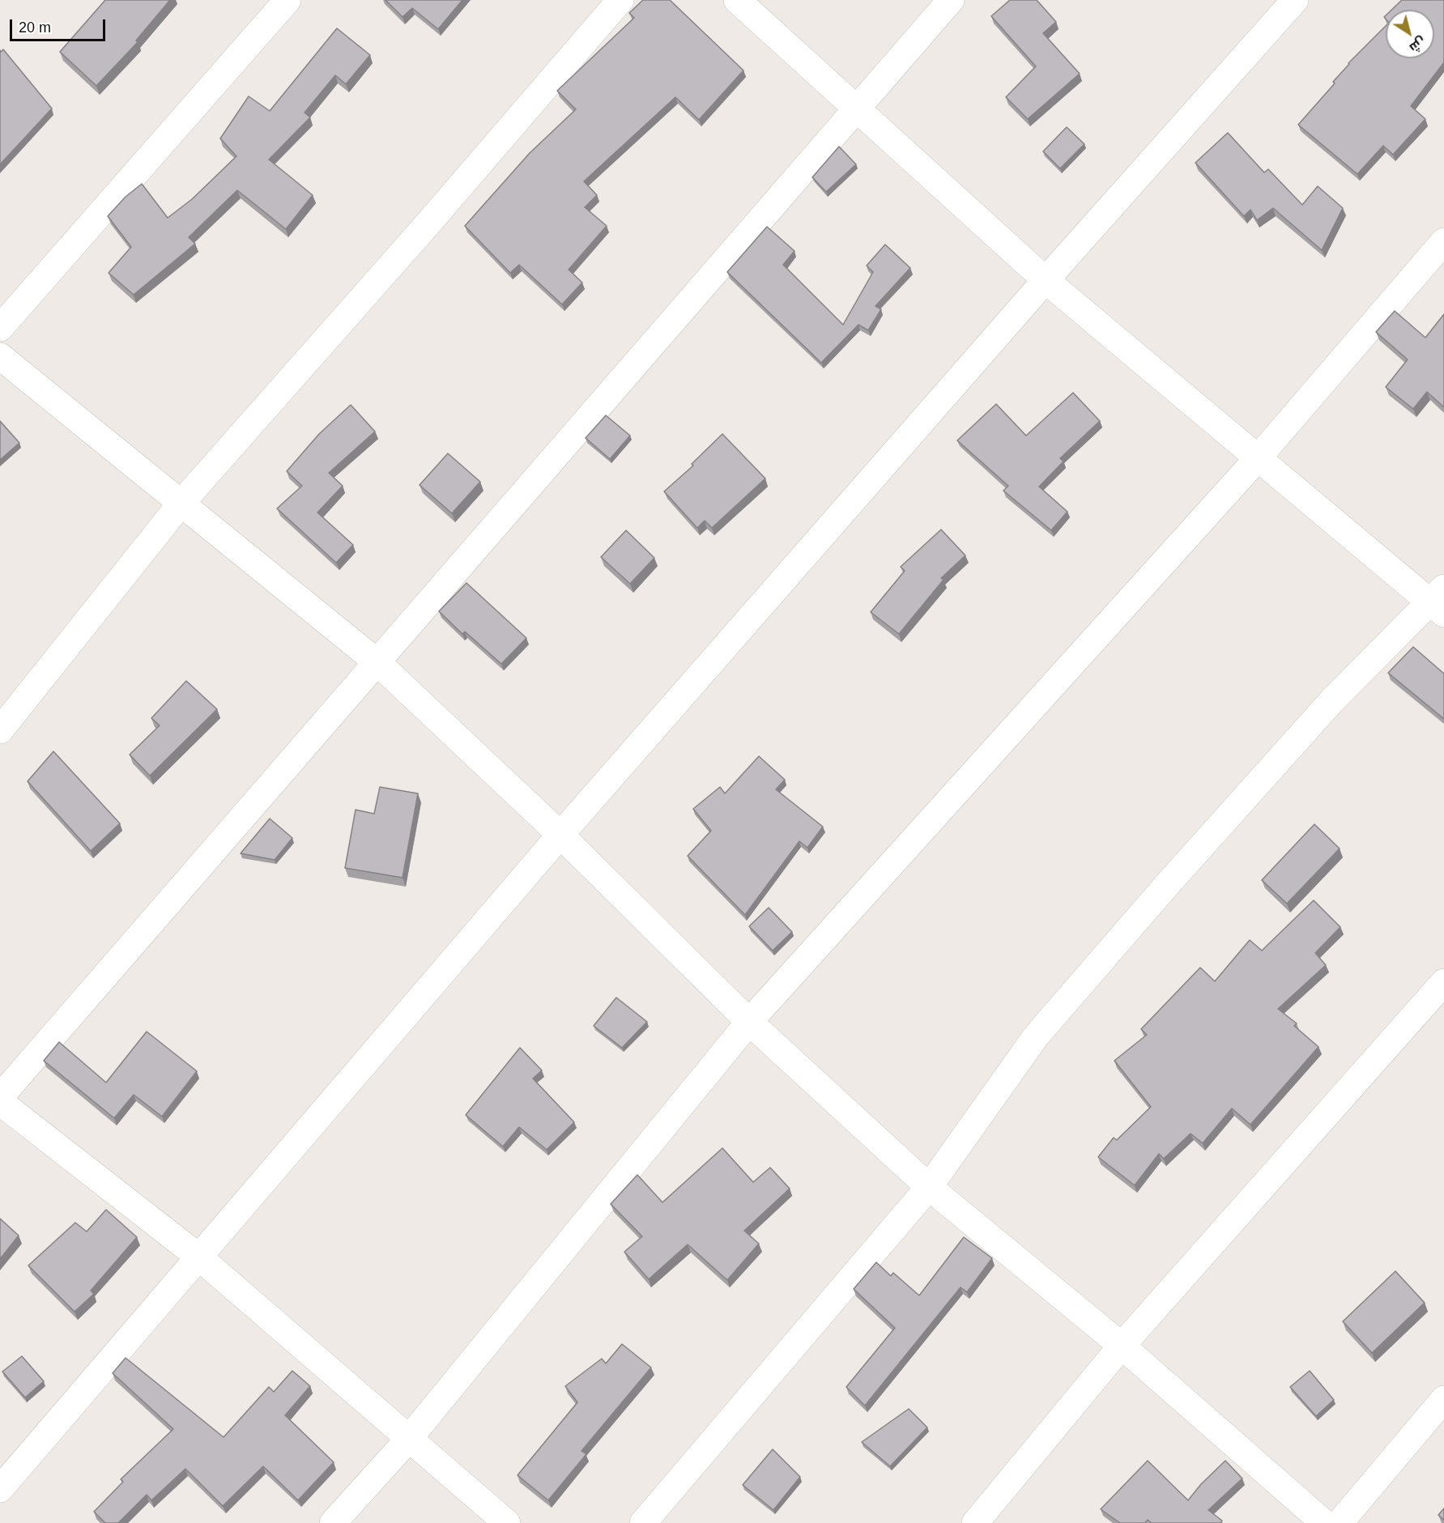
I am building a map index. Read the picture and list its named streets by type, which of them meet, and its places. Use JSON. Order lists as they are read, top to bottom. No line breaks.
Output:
{"scale_bar":"20 m","north":"bottom right"}
